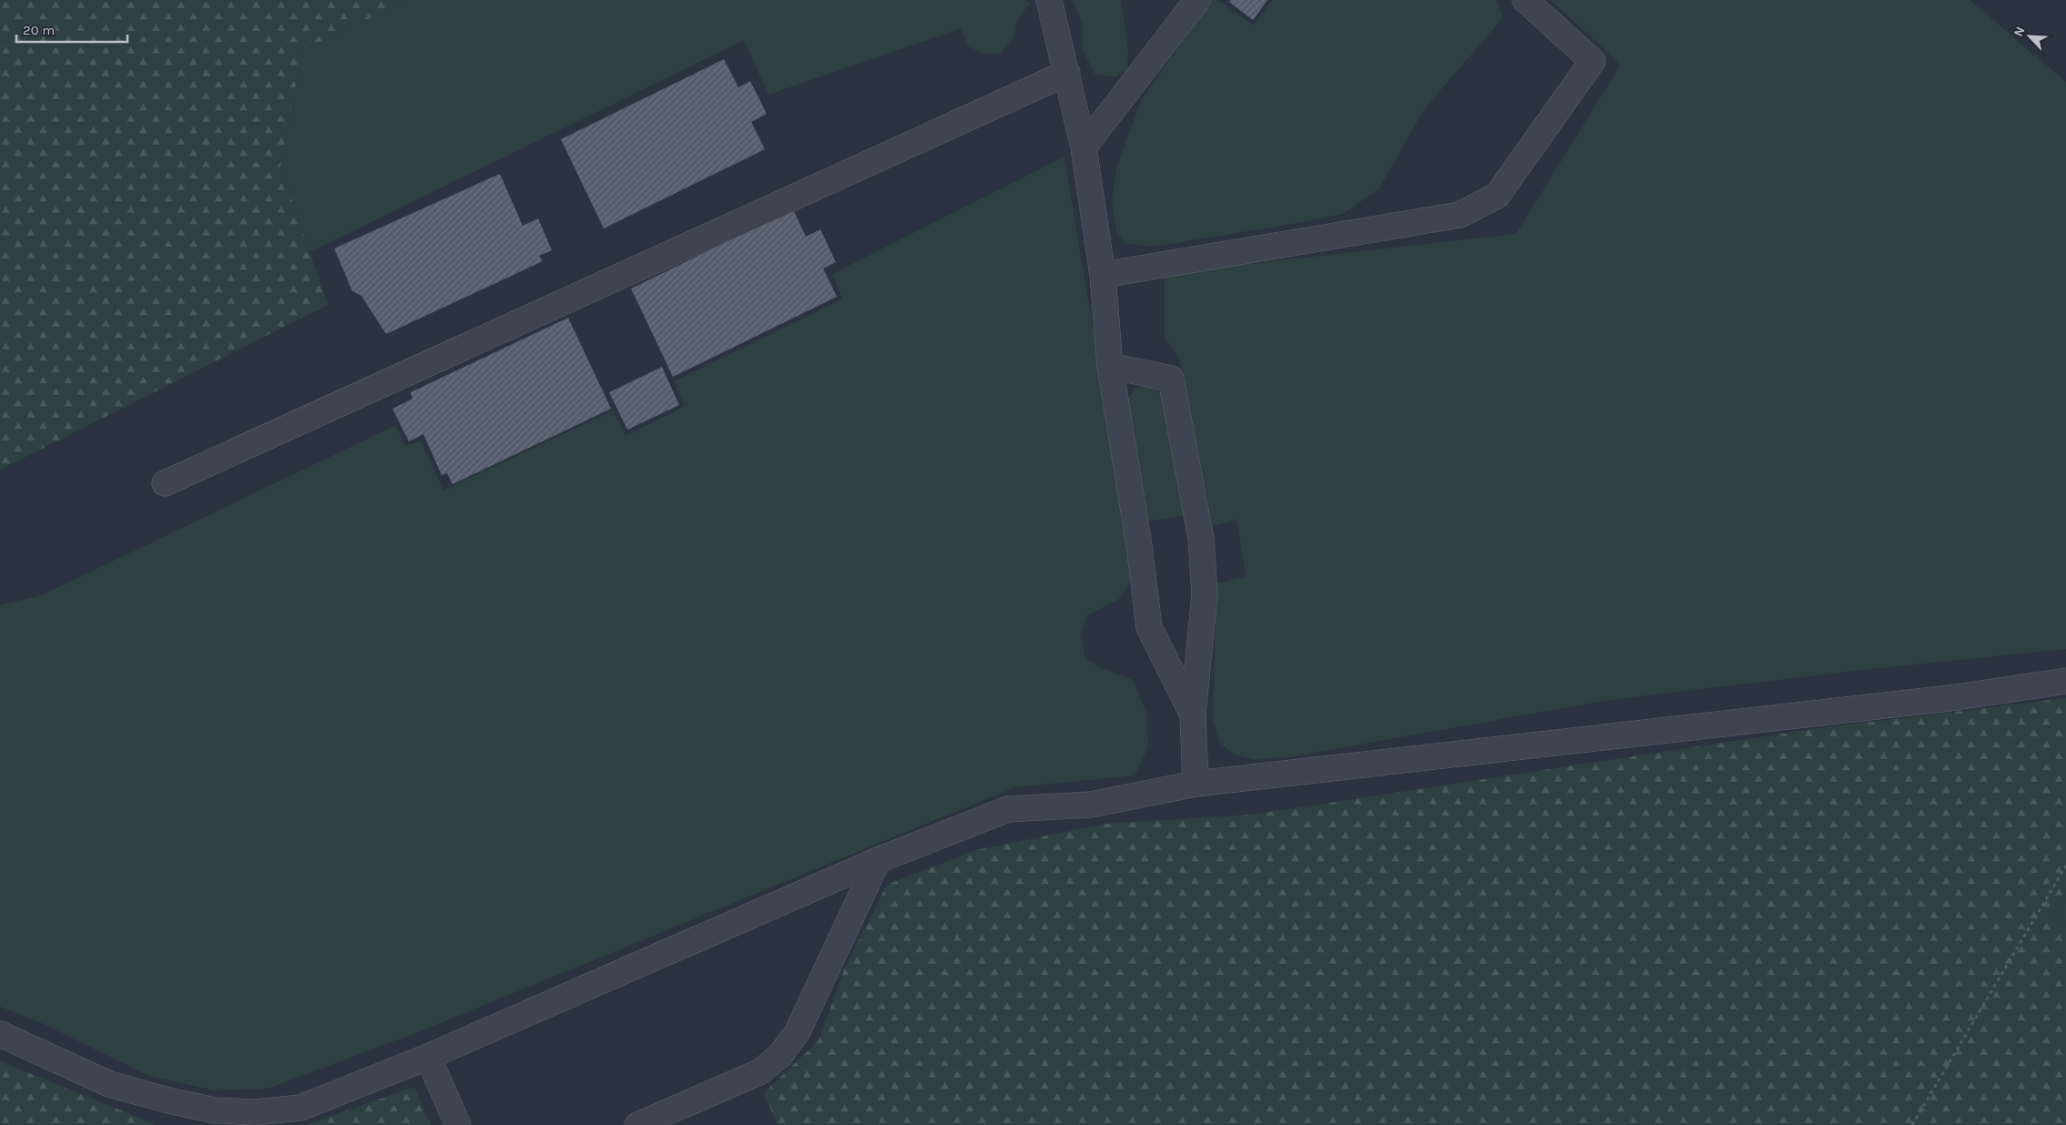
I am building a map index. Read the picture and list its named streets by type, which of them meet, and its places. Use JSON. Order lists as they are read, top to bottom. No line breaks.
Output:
{"scale_bar":"20 m","north":"top left"}
